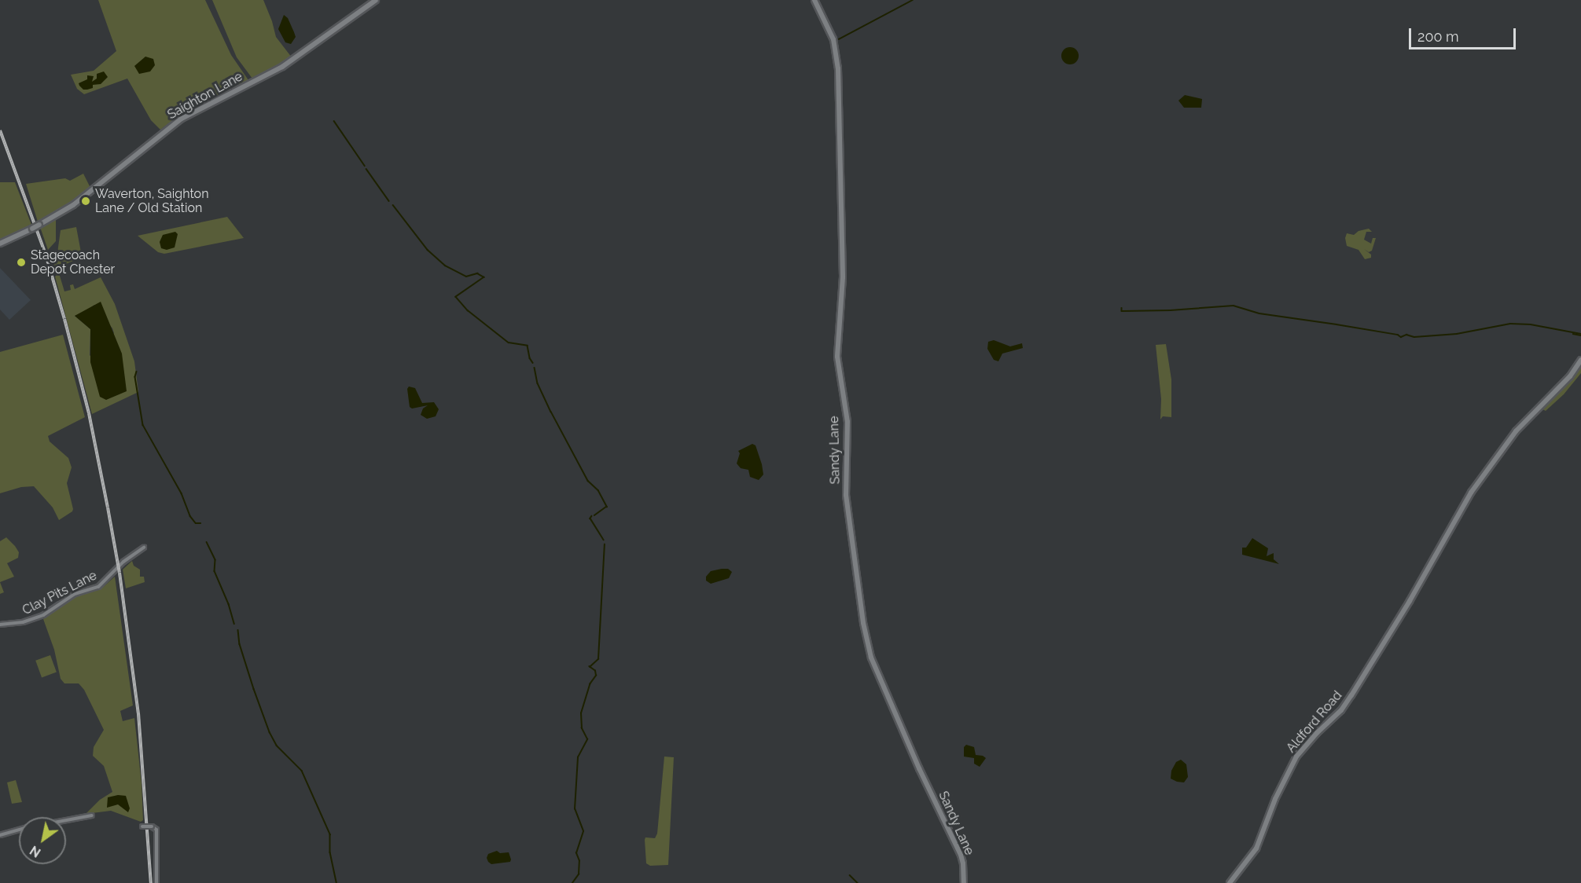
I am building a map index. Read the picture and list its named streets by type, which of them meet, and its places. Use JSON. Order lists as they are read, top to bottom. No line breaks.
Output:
{"streets":{"street":["Saighton Lane","Sandy Lane","Clay Pits Lane","Aldford Road"]},"places":["Waverton, Saighton Lane / Old Station","Stagecoach Depot Chester"],"scale_bar":"200 m","north":"bottom left"}
